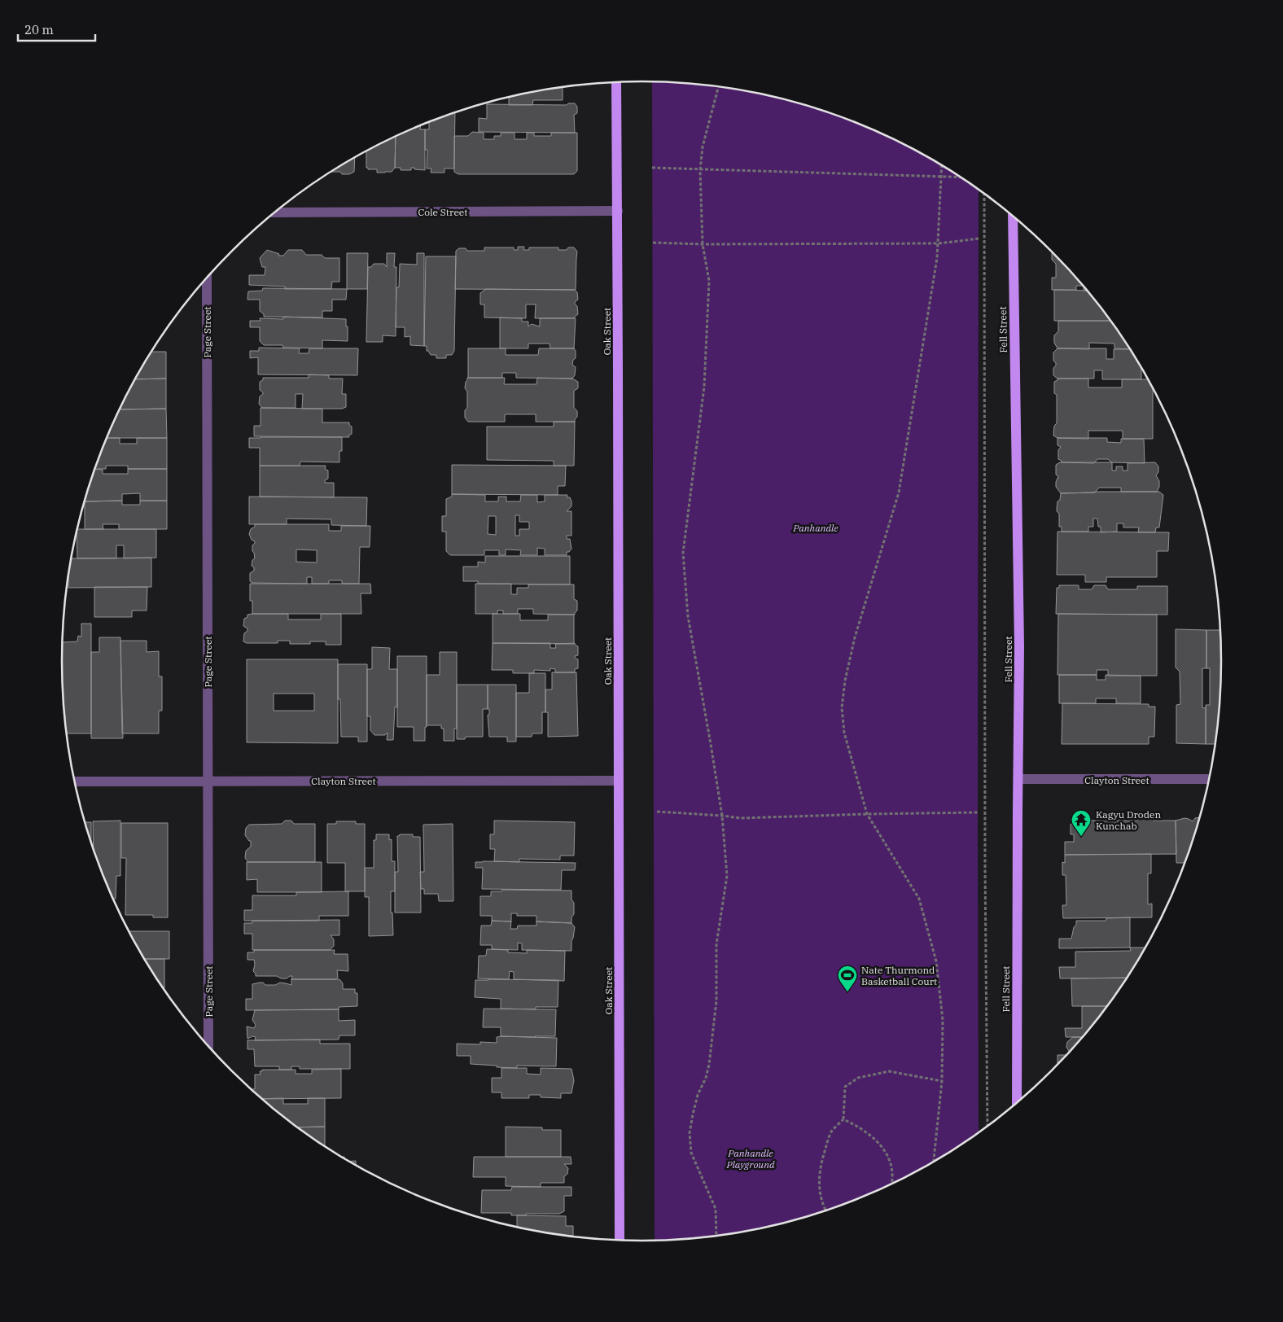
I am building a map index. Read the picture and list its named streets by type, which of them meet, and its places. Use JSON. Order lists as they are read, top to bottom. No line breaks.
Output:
{"streets":{"main road":["Fell Street","Oak Street"],"street":["Cole Street","Page Street","Clayton Street"]},"crossings":[["Cole Street","Oak Street"],["Fell Street","Clayton Street"],["Oak Street","Clayton Street"],["Page Street","Clayton Street"]],"parks":["Panhandle","Panhandle Playground"],"places":{"temple":["Kagyu Droden Kunchab"],"sports":["Nate Thurmond Basketball Court"]},"scale_bar":"20 m"}
